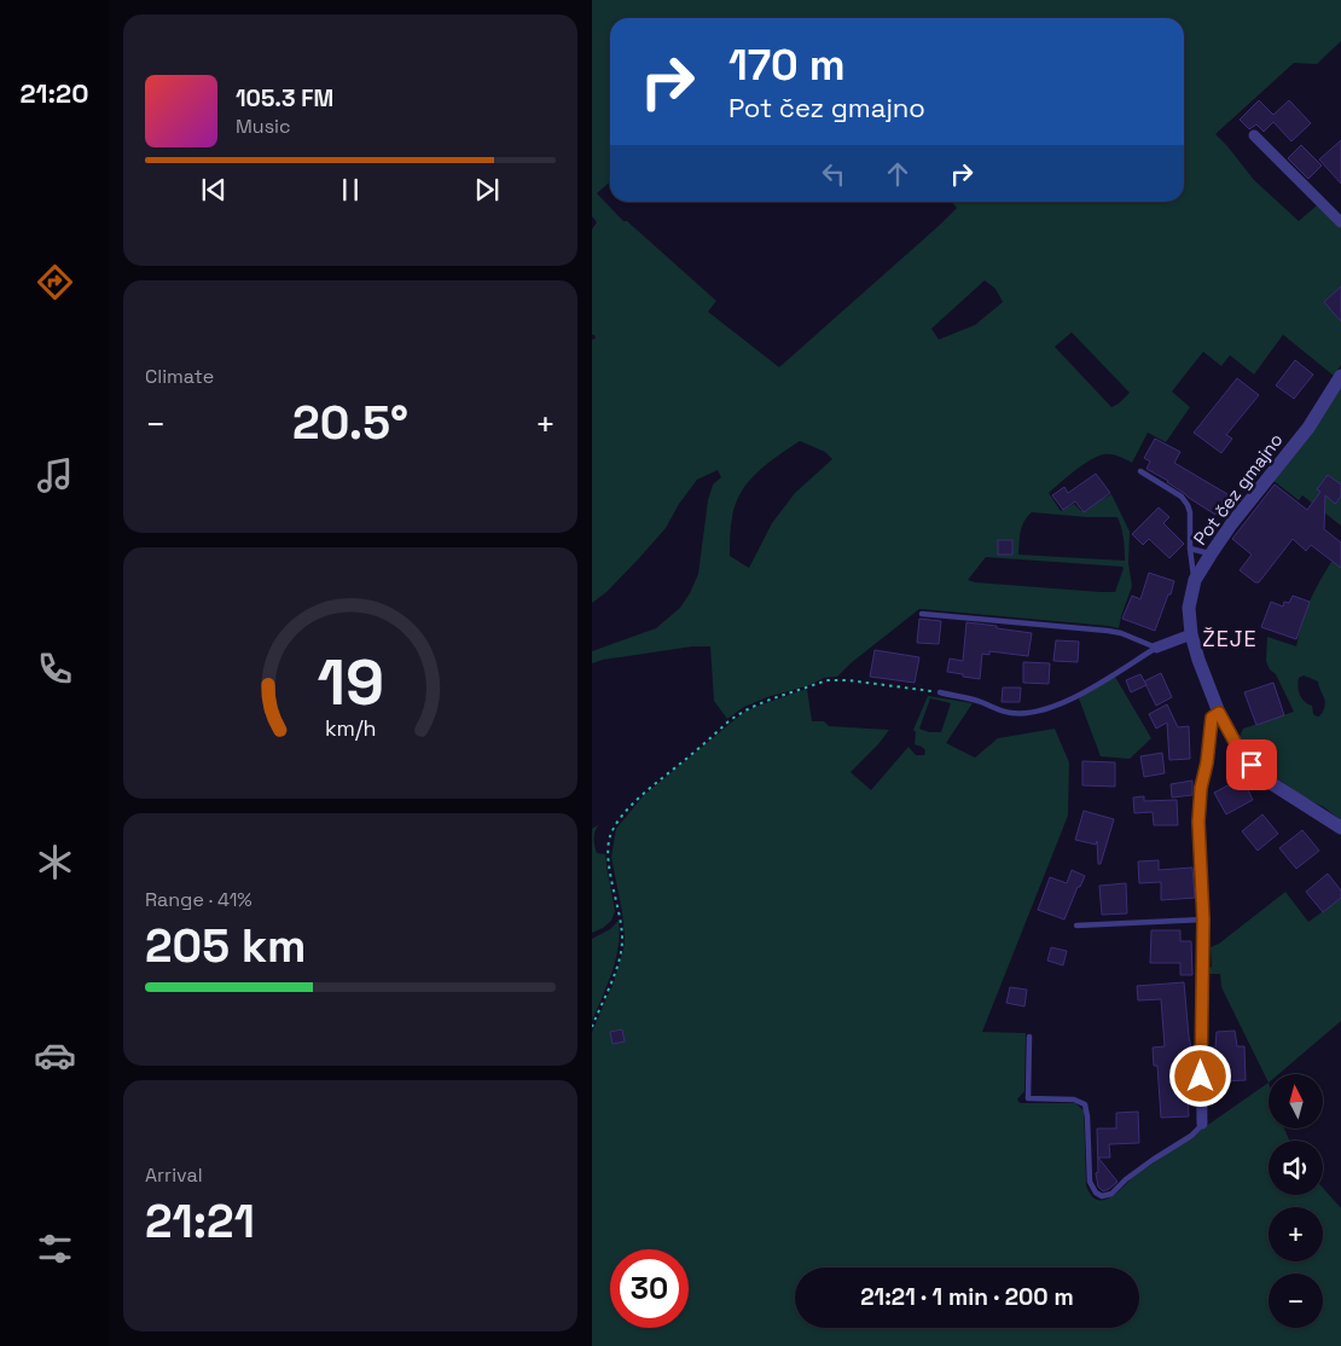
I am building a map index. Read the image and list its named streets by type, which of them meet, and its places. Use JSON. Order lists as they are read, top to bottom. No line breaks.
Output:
{"streets":{"street":["Pot čez gmajno"]},"districts":["ŽEJE"],"north":"top","page":{"tabs":"21:20","turn":["170 m","Pot čez gmajno"],"song":["105.3 FM","Music"],"tile":["Climate",["Range · 41%","205 km"],["Arrival","21:21"]],"heat":["−","20.5°","+"],"map_buttons":["+","−"],"limit":"30","trip":"21:21 · 1 min · 200 m","gauge":["19","km/h"]}}
